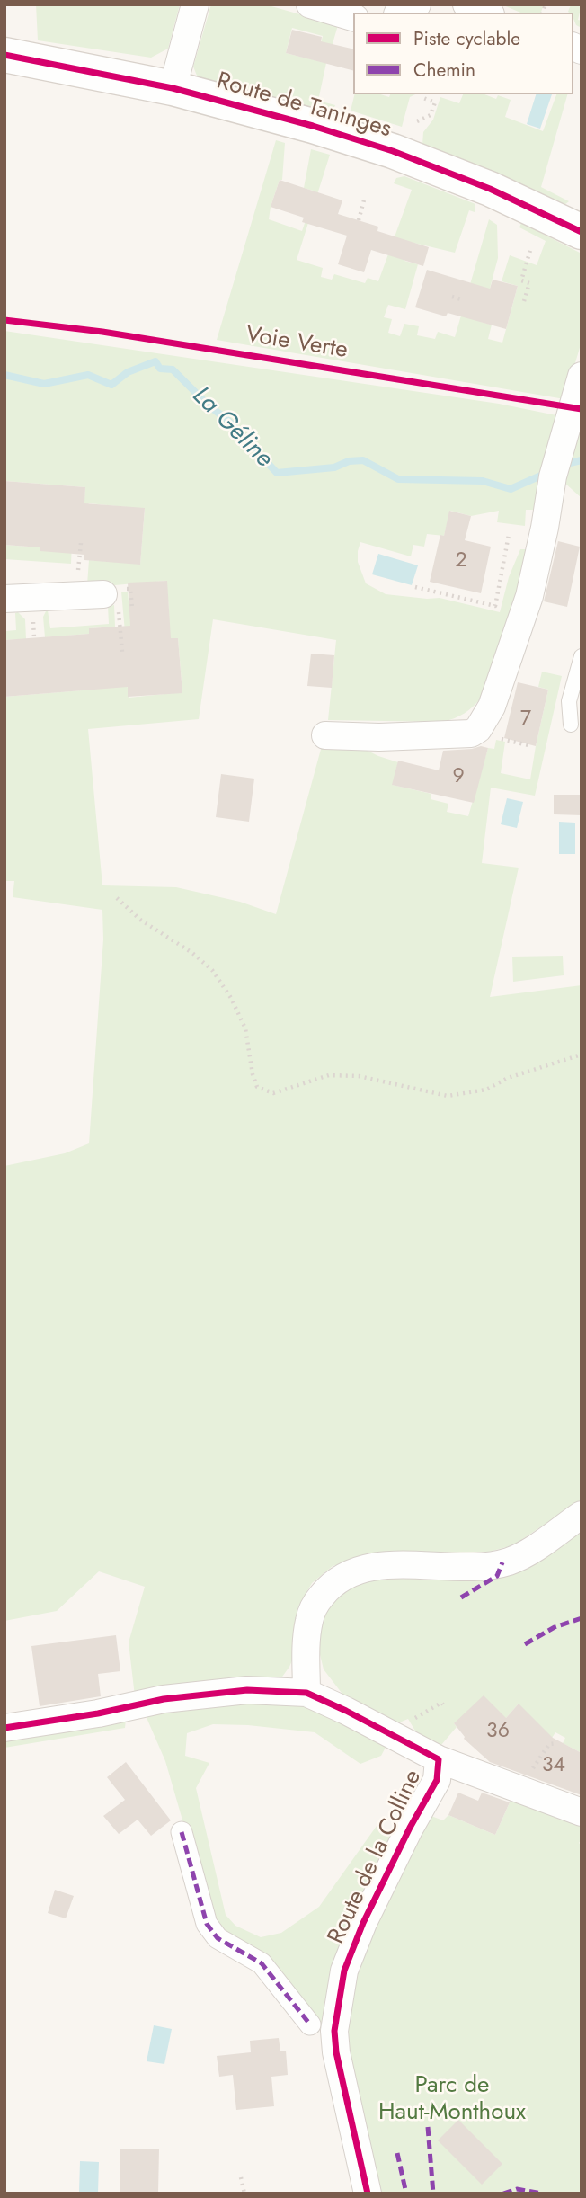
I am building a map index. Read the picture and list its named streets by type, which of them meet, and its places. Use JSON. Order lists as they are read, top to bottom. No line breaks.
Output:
{"streets":{"main road":["Route de Taninges"],"street":["Route de la Colline"],"cycle path":["Voie Verte"]},"water":["La Géline"],"parks":["Parc de Haut-Monthoux"],"house_numbers":["2","7","9","36","34"],"legend":["Piste cyclable","Chemin"]}
